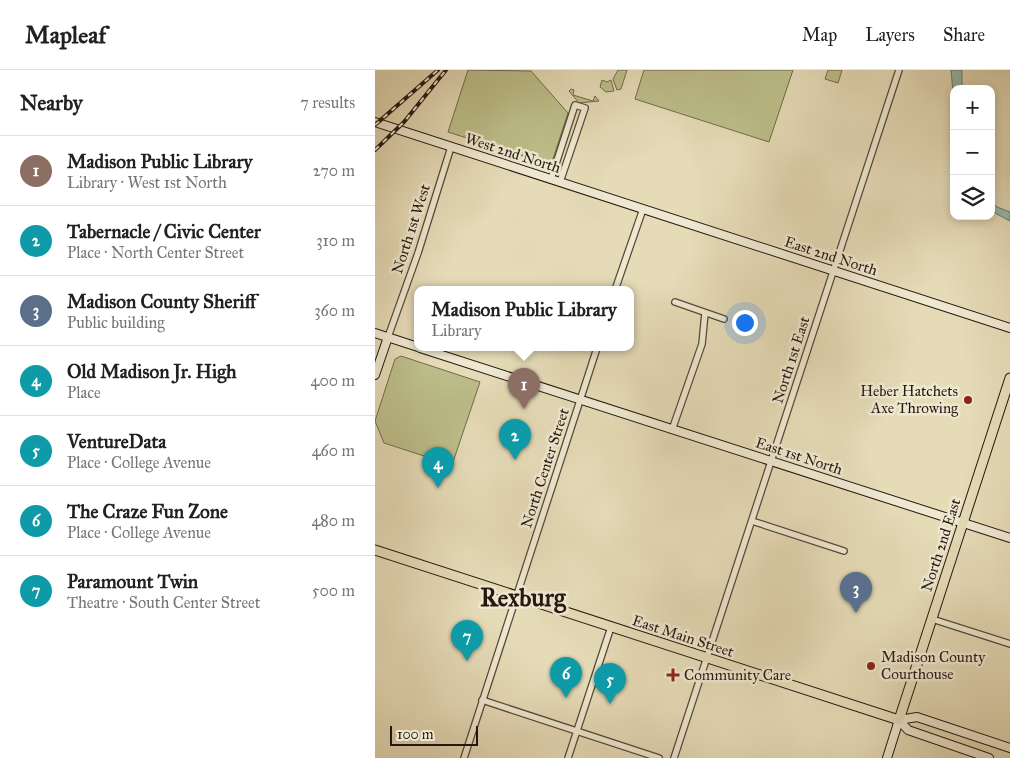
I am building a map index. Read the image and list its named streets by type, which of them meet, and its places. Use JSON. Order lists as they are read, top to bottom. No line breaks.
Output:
{"streets":{"main road":["North 2nd East","East Main Street"],"street":["West 2nd North","North 1st West","East 2nd North","North 1st East","East 1st North","North Center Street"]},"crossings":[["West 2nd North","North 1st West"],["West 2nd North","East 2nd North"],["North 1st West","East 1st North"],["East 2nd North","North 1st East"],["North 1st East","East 1st North"],["North 1st East","East Main Street"],["East 1st North","North Center Street"],["East 1st North","North 2nd East"],["North Center Street","East Main Street"],["North 2nd East","East Main Street"]],"districts":["Rexburg"],"places":{"other":["Heber Hatchets Axe Throwing","Madison County Courthouse"],"health":["Community Care"]},"scale_bar":"100 m","page":{"header":"Mapleaf","nav":["Map","Layers","Share"],"heading":["Nearby","7 results"],"map_buttons":["+","−"],"list":[{"mark":"1","name":"Madison Public Library","note":"Library · West 1st North","value":"270 m"},{"mark":"2","name":"Tabernacle / Civic Center","note":"Place · North Center Street","value":"310 m"},{"mark":"3","name":"Madison County Sheriff","note":"Public building","value":"360 m"},{"mark":"4","name":"Old Madison Jr. High","note":"Place","value":"400 m"},{"mark":"5","name":"VentureData","note":"Place · College Avenue","value":"460 m"},{"mark":"6","name":"The Craze Fun Zone","note":"Place · College Avenue","value":"480 m"},{"mark":"7","name":"Paramount Twin","note":"Theatre · South Center Street","value":"500 m"}],"popup":["Madison Public Library","Library"],"pins":["1","2","4","3","7","6","5"],"scale":"100 m"}}
